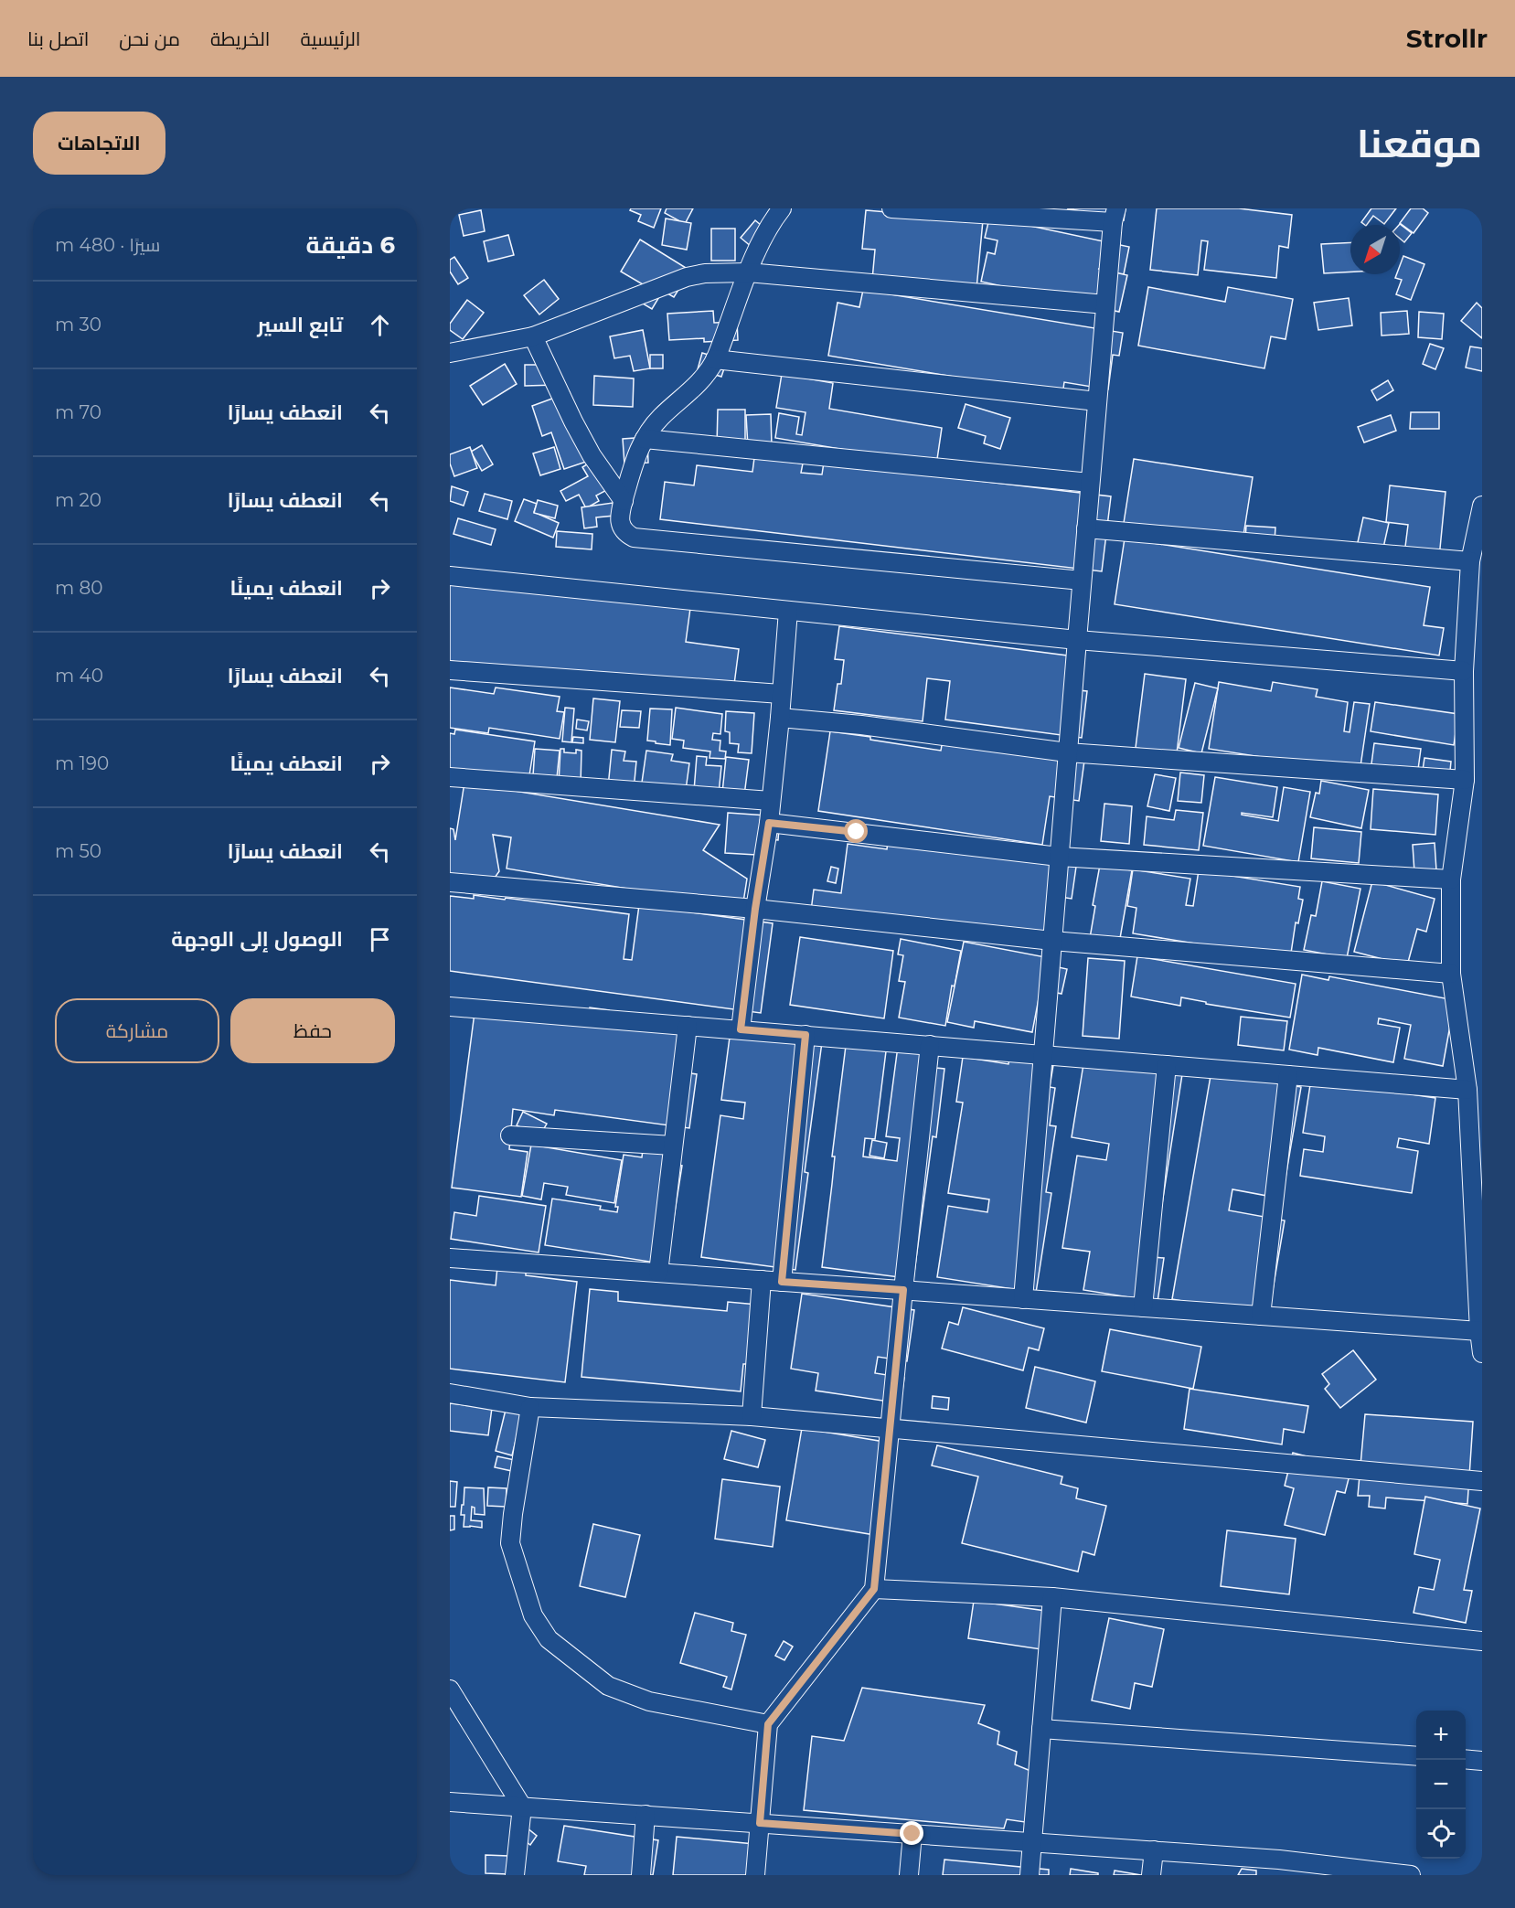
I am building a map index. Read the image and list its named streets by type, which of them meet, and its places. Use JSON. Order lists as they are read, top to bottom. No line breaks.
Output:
{"north":"bottom left","page":{"header":"Strollr","nav":["الرئيسية","الخريطة","من نحن","اتصل بنا"],"title":"موقعنا","buttons":["الاتجاهات",["حفظ","مشاركة"]],"heading":["6 دقيقة","سيرًا · 480 m"],"list":[["تابع السير","30 m"],["انعطف يسارًا","70 m"],["انعطف يسارًا","20 m"],["انعطف يمينًا","80 m"],["انعطف يسارًا","40 m"],["انعطف يمينًا","190 m"],["انعطف يسارًا","50 m"],"الوصول إلى الوجهة"],"map_buttons":["+","−"]}}
